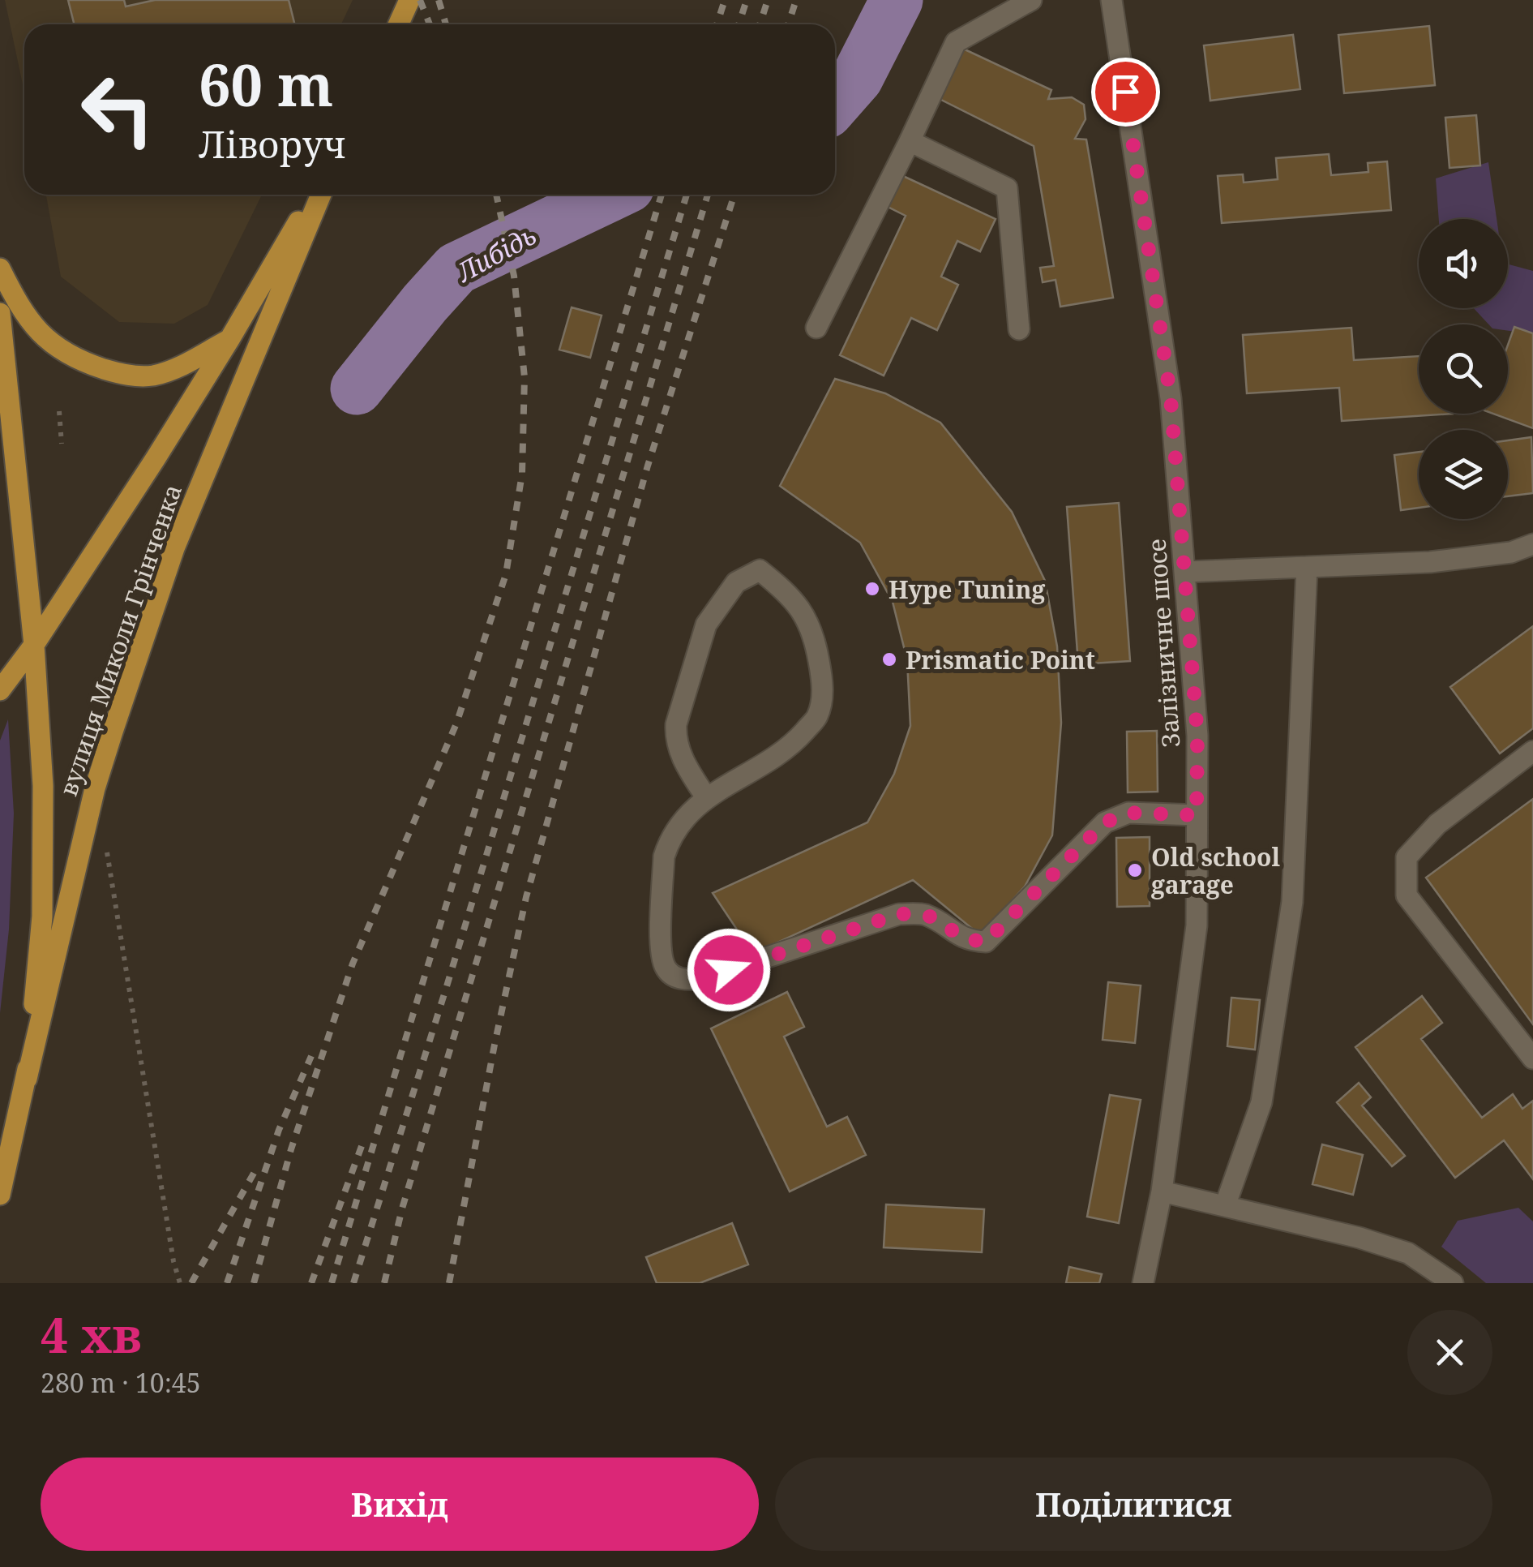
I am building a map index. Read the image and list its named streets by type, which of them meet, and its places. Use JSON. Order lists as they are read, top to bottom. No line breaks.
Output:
{"streets":{"main road":["вулиця Миколи Грінченка"],"street":["Залізничне шосе"]},"water":["Либідь"],"places":["Hype Tuning","Prismatic Point","Old school garage"],"page":{"turn":["60 m","Ліворуч"],"heading":["4 хв","280 m · 10:45"],"buttons":["Вихід","Поділитися"]}}
